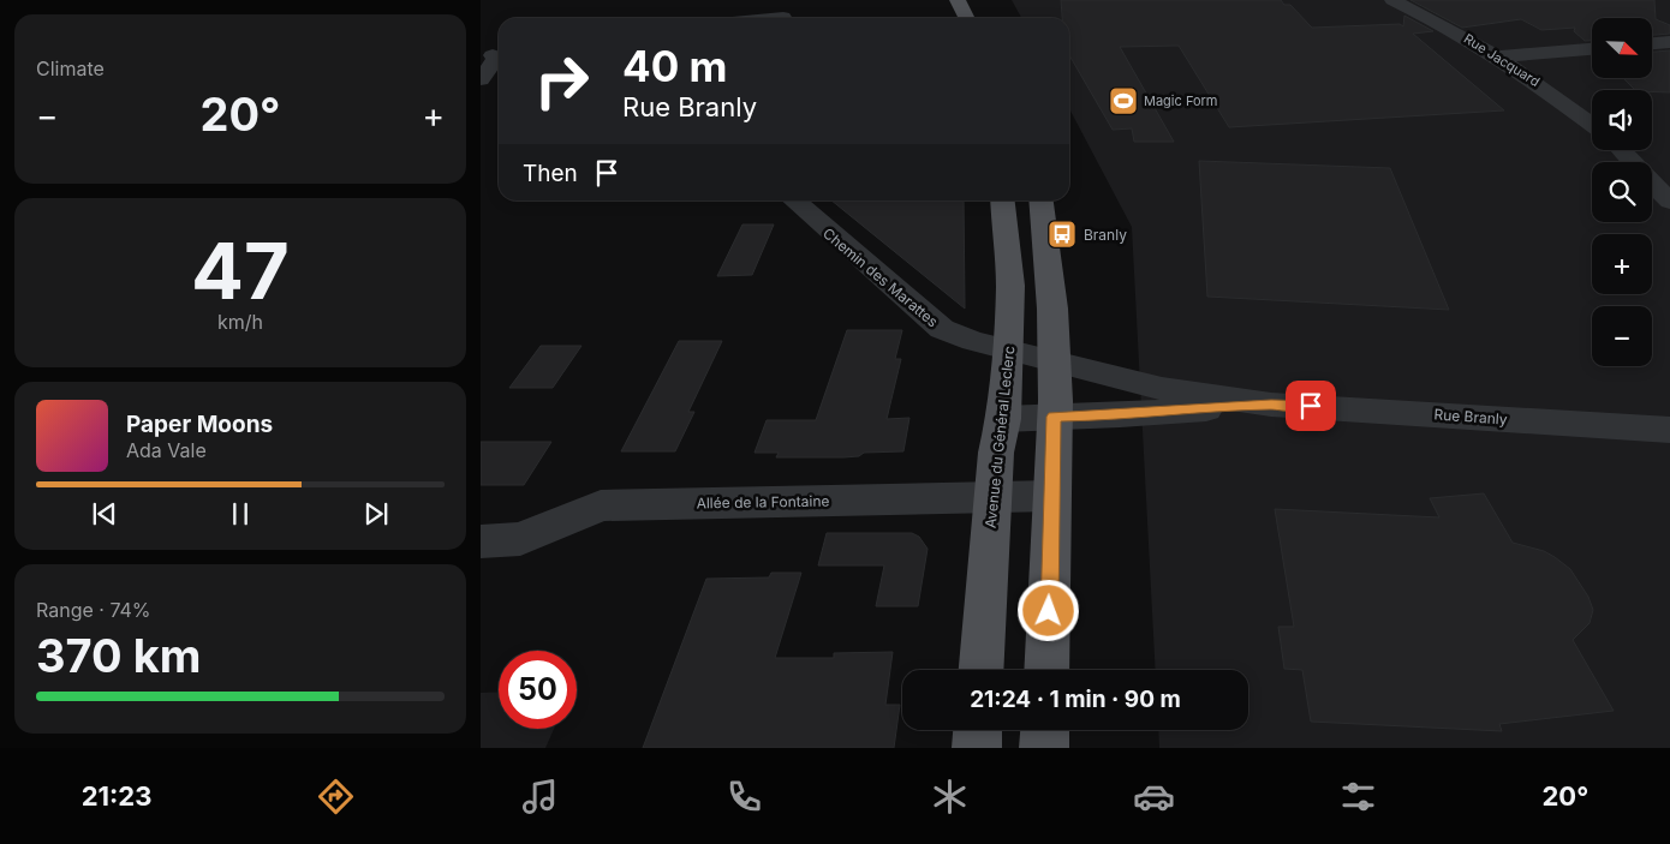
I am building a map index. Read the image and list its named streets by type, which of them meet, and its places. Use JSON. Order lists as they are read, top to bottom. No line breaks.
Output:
{"streets":{"main road":["Avenue du Général Leclerc"],"street":["Rue Jacquard","Chemin des Marattes","Rue Branly","Allée de la Fontaine"]},"crossings":[["Chemin des Marattes","Rue Branly"],["Chemin des Marattes","Avenue du Général Leclerc"],["Rue Branly","Avenue du Général Leclerc"],["Avenue du Général Leclerc","Allée de la Fontaine"]],"places":{"sports":["Magic Form"],"bus stop":["Branly"]},"north":"bottom right","page":{"tile":["Climate",["47","km/h"],["Range · 74%","370 km"]],"map_buttons":["+","−"],"turn":["40 m","Rue Branly"],"heat":["−","20°","+"],"then":"Then","song":["Paper Moons","Ada Vale"],"limit":"50","trip":"21:24 · 1 min · 90 m","tabs":["21:23","20°"]}}
